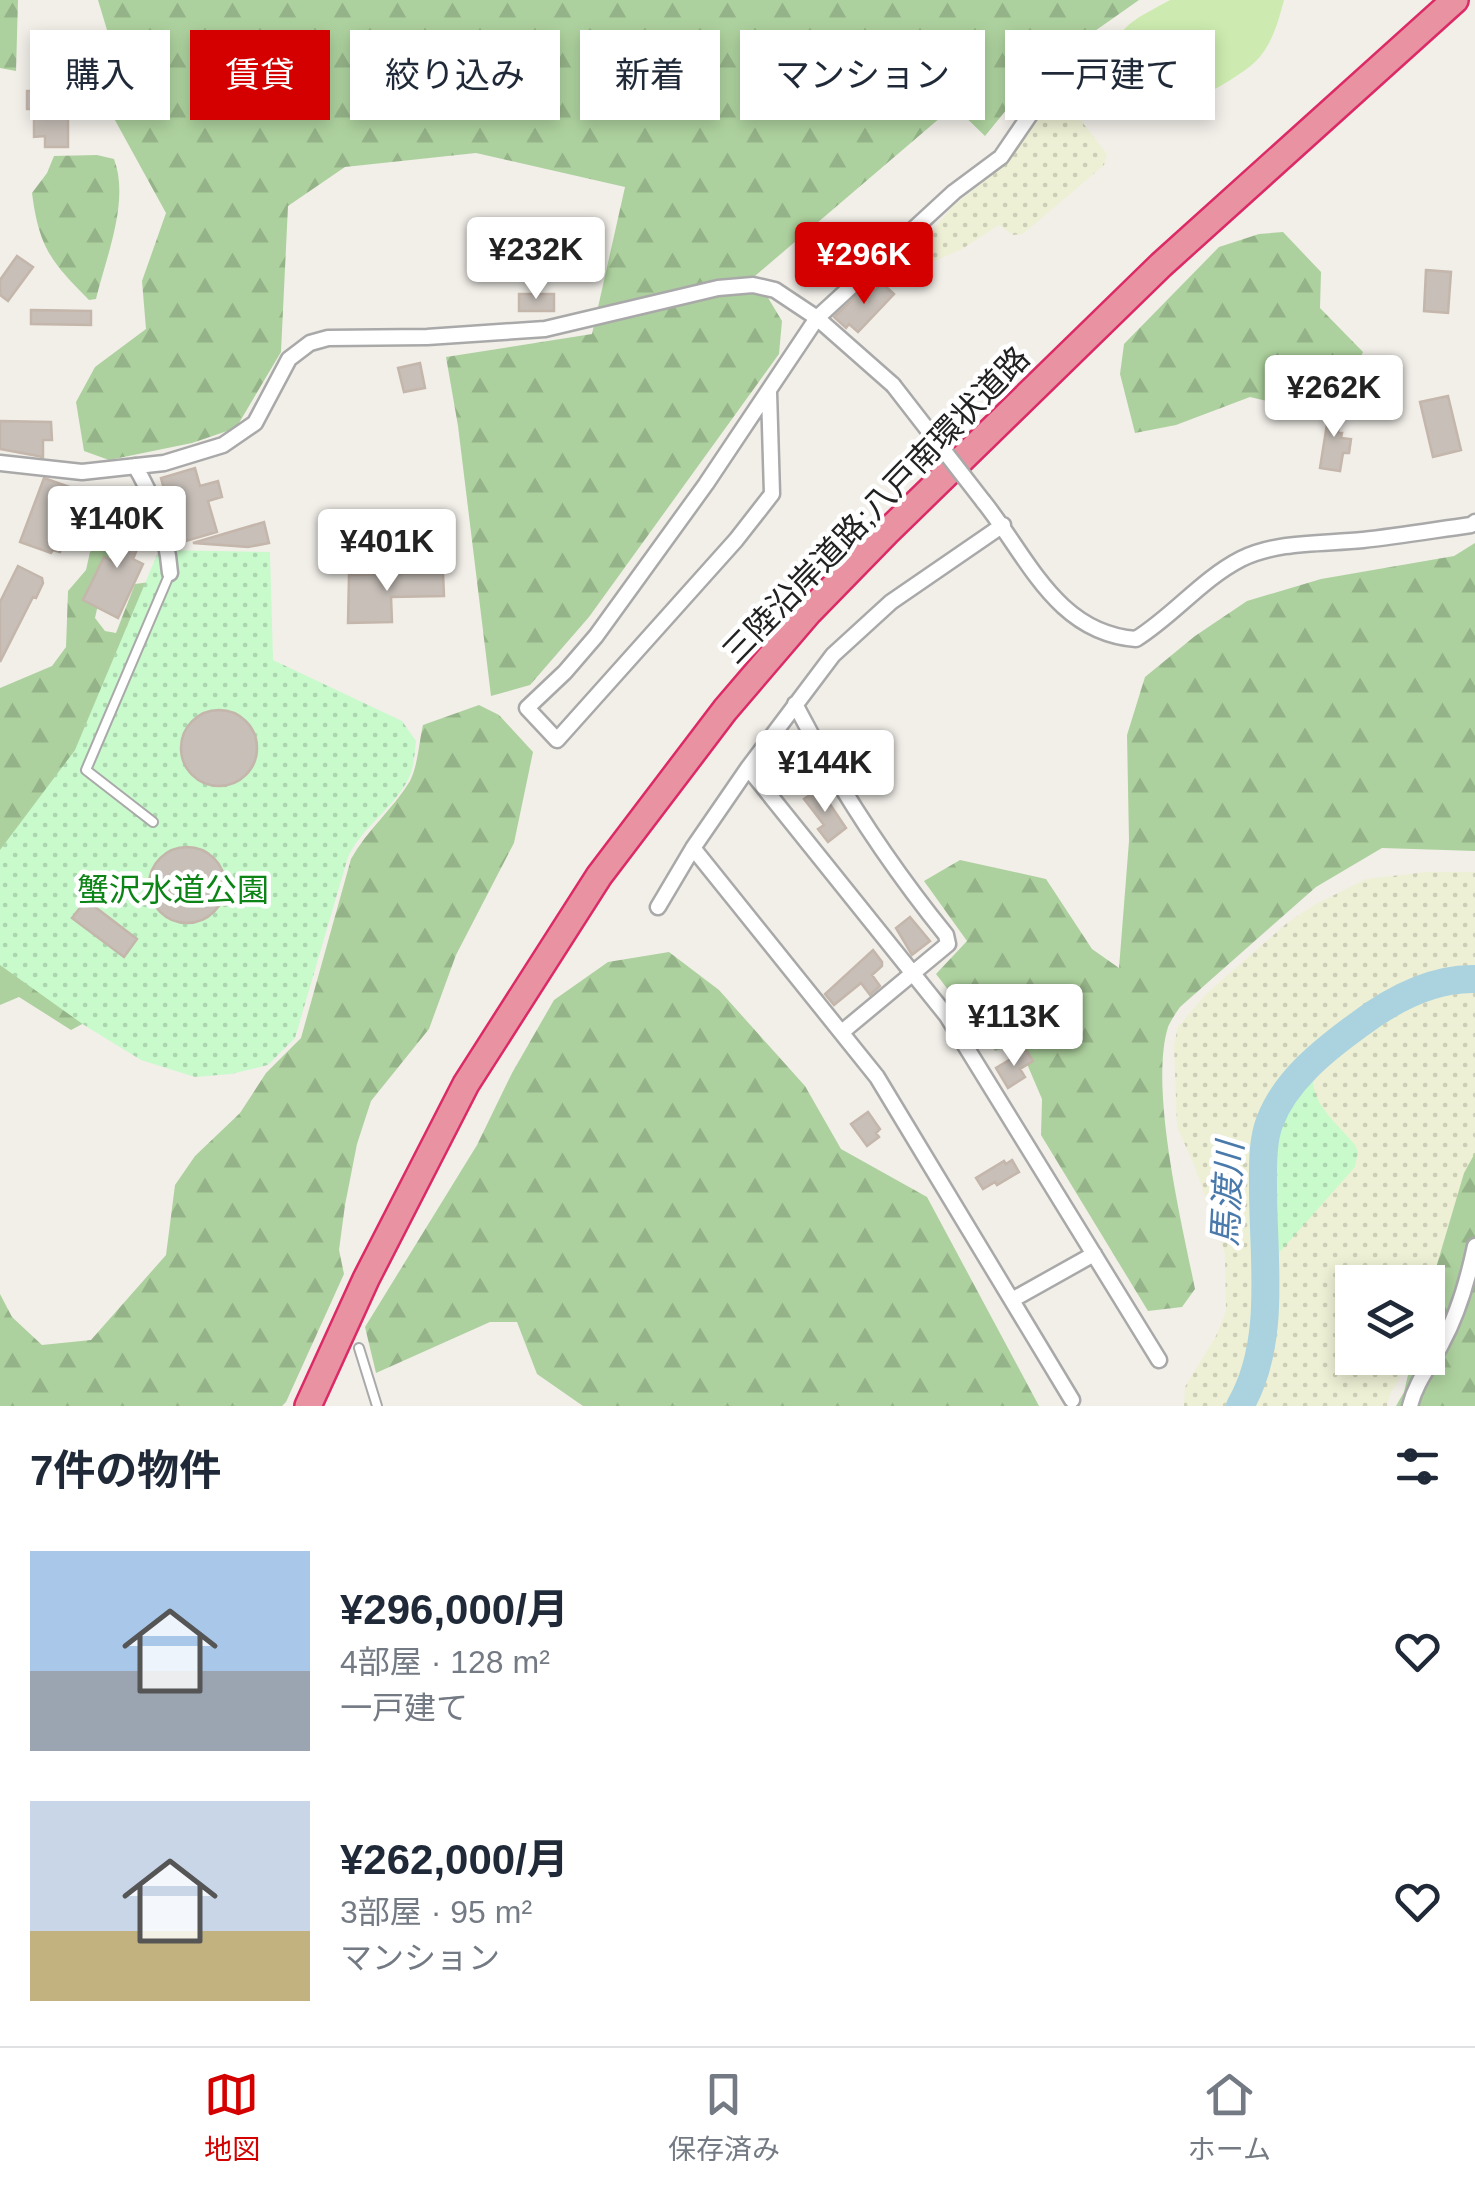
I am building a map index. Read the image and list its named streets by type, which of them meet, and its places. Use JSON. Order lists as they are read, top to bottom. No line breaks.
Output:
{"streets":{"highway":["三陸沿岸道路;八戸南環状道路"]},"water":["馬渡川"],"parks":["蟹沢水道公園"],"page":{"chip":["購入","賃貸","絞り込み","新着","マンション","一戸建て"],"price":["¥232K","¥296K","¥262K","¥140K","¥401K","¥144K","¥113K"],"heading":"7件の物件","list":[{"name":"¥296,000/月","note":"4部屋 · 128 m² · 一戸建て"},{"name":"¥262,000/月","note":"3部屋 · 95 m² · マンション"}],"tabs":["地図","保存済み","ホーム"]}}
